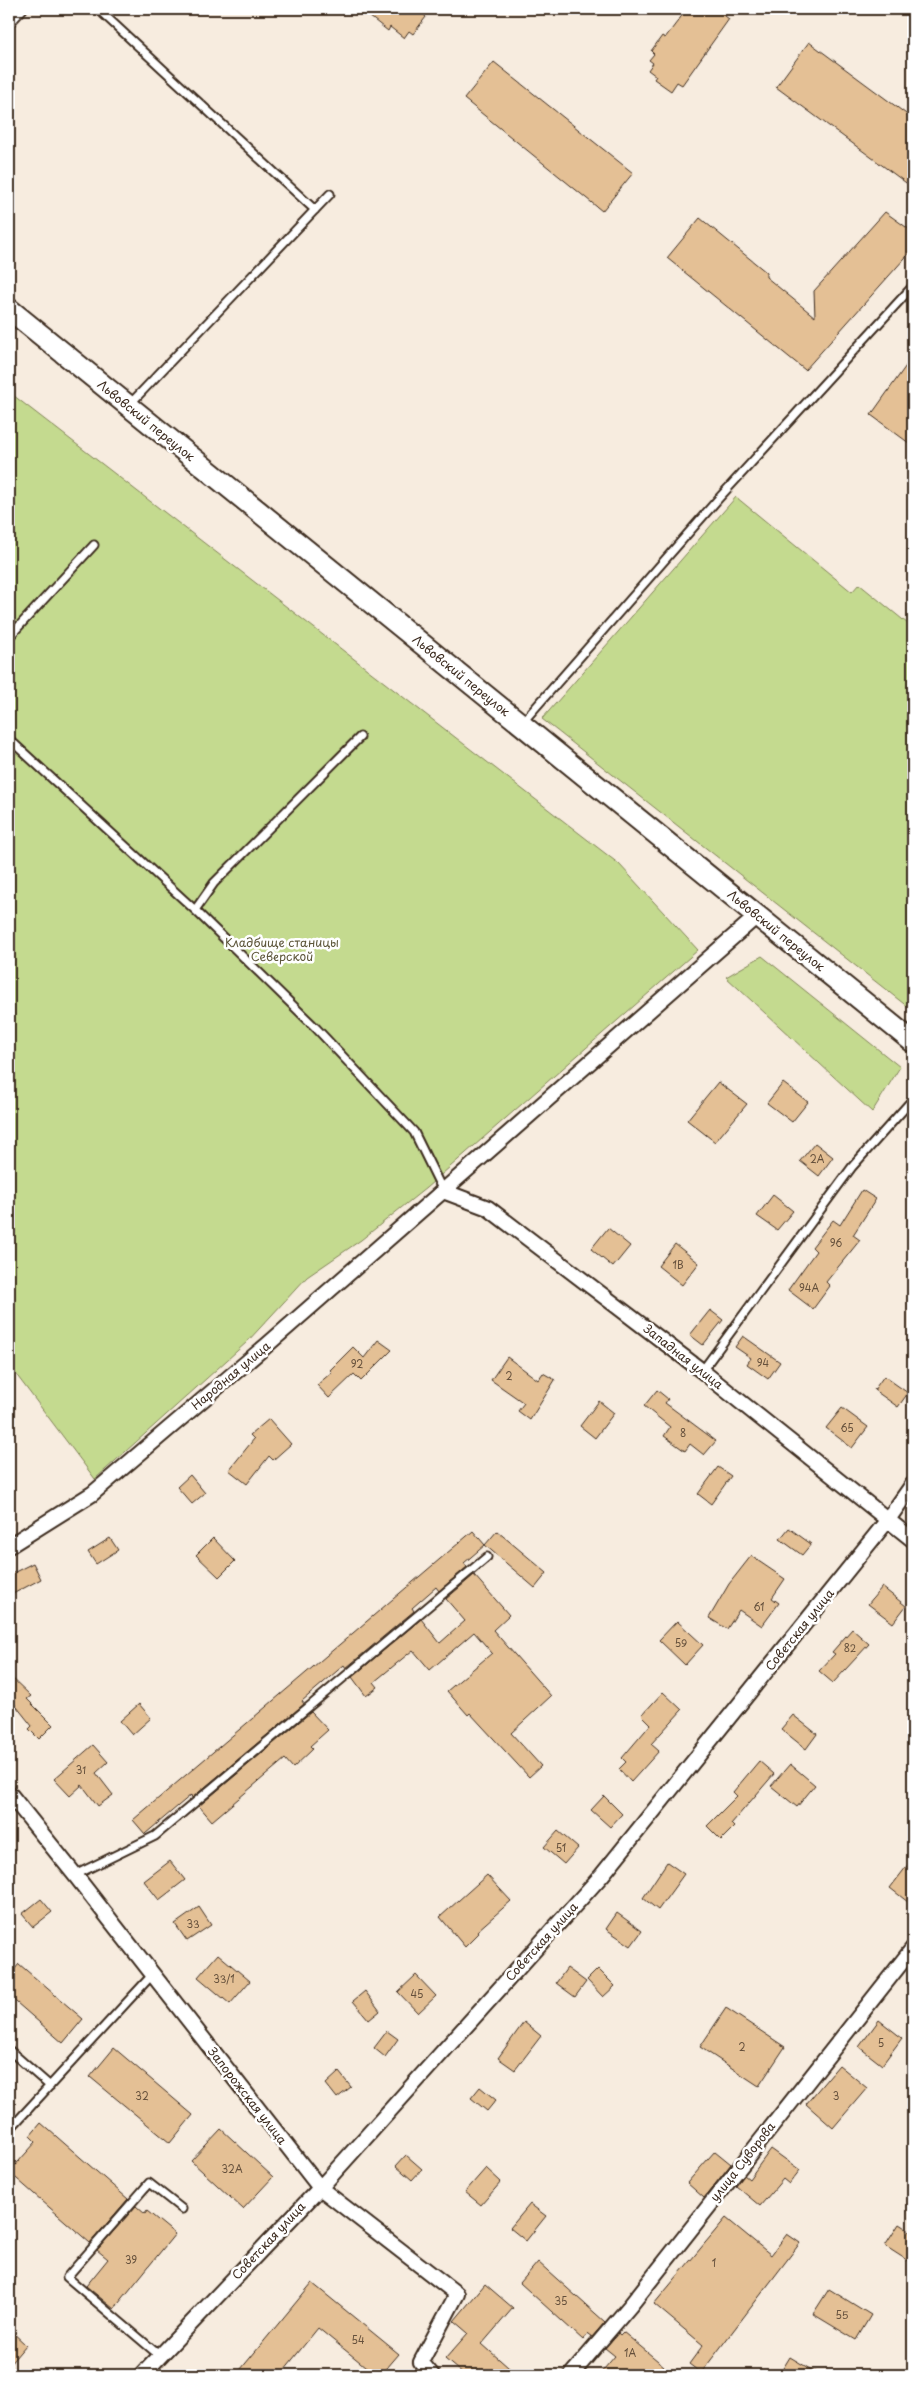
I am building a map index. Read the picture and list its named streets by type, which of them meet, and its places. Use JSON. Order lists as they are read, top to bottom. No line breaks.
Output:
{"streets":{"main road":["Львовский переулок"],"street":["Западная улица","Народная улица","Советская улица","Запорожская улица","улица Суворова"]},"crossings":[["Львовский переулок","Народная улица"],["Западная улица","Народная улица"],["Западная улица","Советская улица"],["Советская улица","Запорожская улица"]],"parks":["Кладбище станицы Северской"],"house_numbers":["2А","96","1В","94А","94","92","2","65","8","61","59","82","31","51","33","33/1","45","5","2","32","3","32А","39","1","35","55","54","1А"]}
